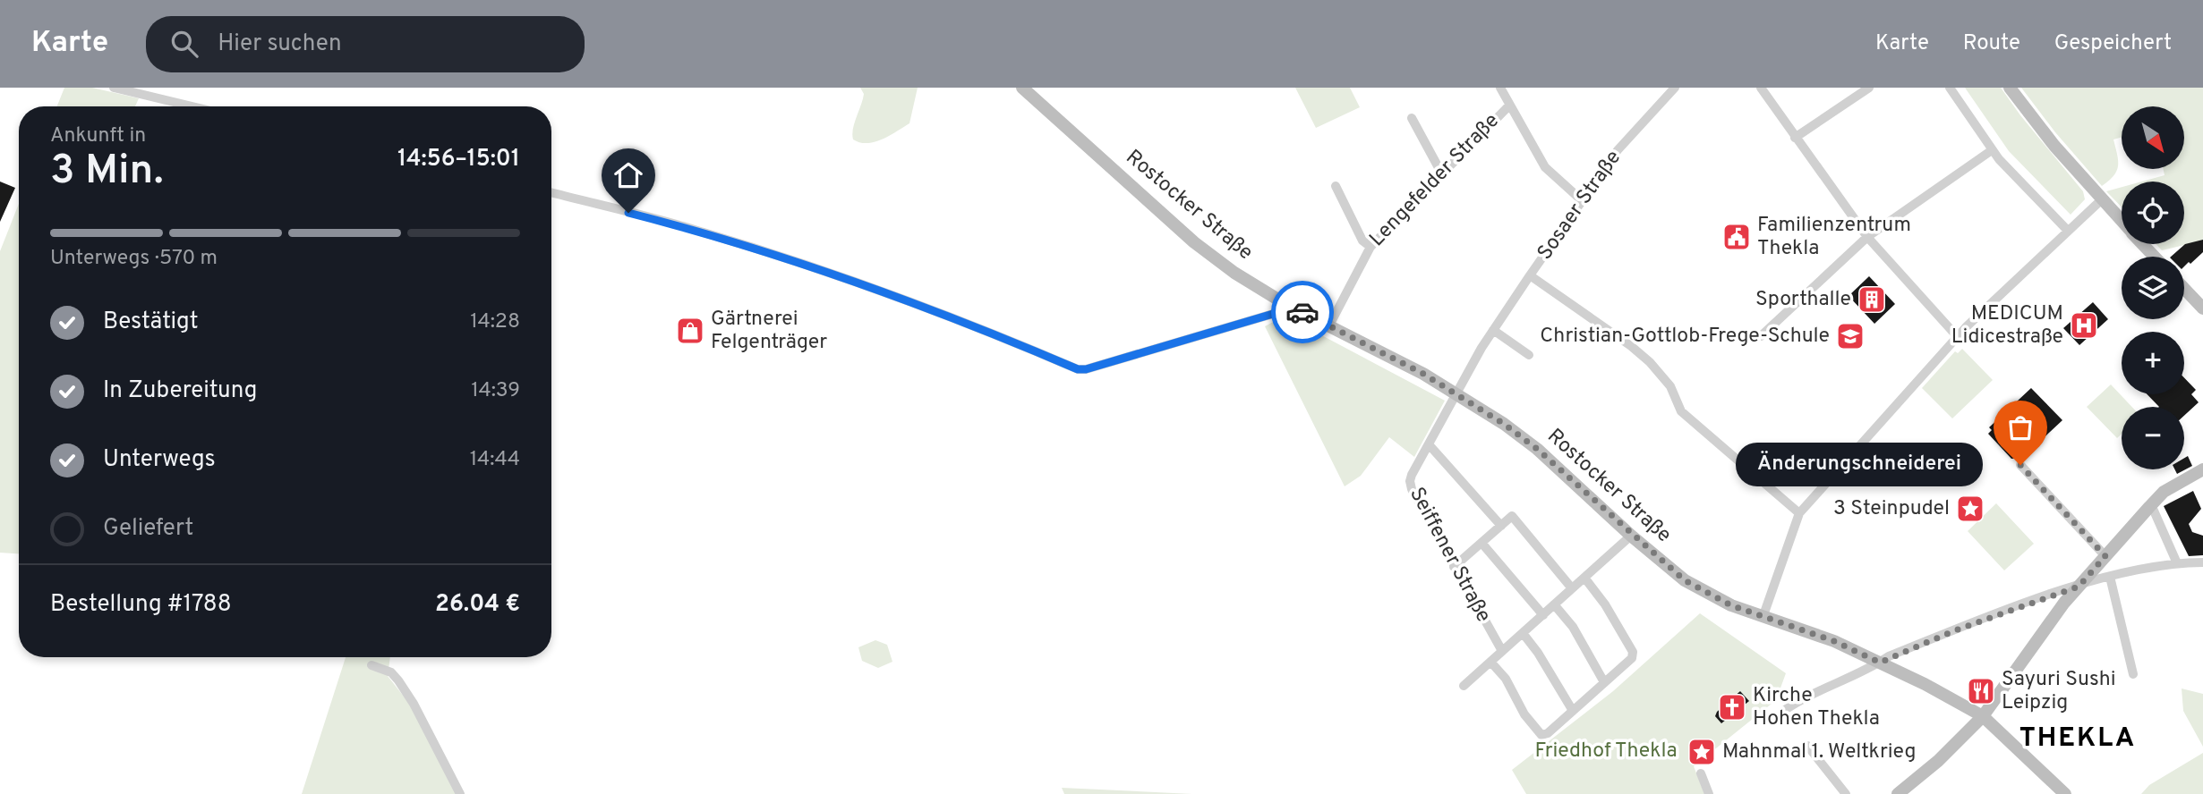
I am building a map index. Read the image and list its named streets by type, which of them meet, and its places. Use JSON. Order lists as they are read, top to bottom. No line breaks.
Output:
{"streets":{"main road":["Rostocker Straße"],"street":["Lengefelder Straße","Sosaer Straße","Seiffener Straße"]},"crossings":[["Lengefelder Straße","Rostocker Straße"],["Rostocker Straße","Sosaer Straße"],["Rostocker Straße","Seiffener Straße"],["Sosaer Straße","Seiffener Straße"]],"districts":["THEKLA"],"parks":["Friedhof Thekla"],"places":{"public building":["Familienzentrum Thekla"],"building":["Sporthalle"],"hospital":["MEDICUM Lidicestraße"],"shop":["Gärtnerei Felgenträger"],"school or university":["Christian-Gottlob-Frege-Schule"],"other":["Änderungschneiderei"],"place":["3 Steinpudel","Mahnmal 1. Weltkrieg"],"restaurant":["Sayuri Sushi Leipzig"],"church":["Kirche Hohen Thekla"]},"north":"bottom right","page":{"header":"Karte","search":"Hier suchen","nav":["Karte","Route","Gespeichert"],"map_buttons":["+","−"],"heading":["3 Min.","Ankunft in","14:56–15:01"],"panel":["Bestellung #1788","26.04 €"],"bar":"Unterwegs · 570 m","list":[["Bestätigt","14:28"],["In Zubereitung","14:39"],["Unterwegs","14:44"],"Geliefert"],"bubble":"Änderungschneiderei"}}
